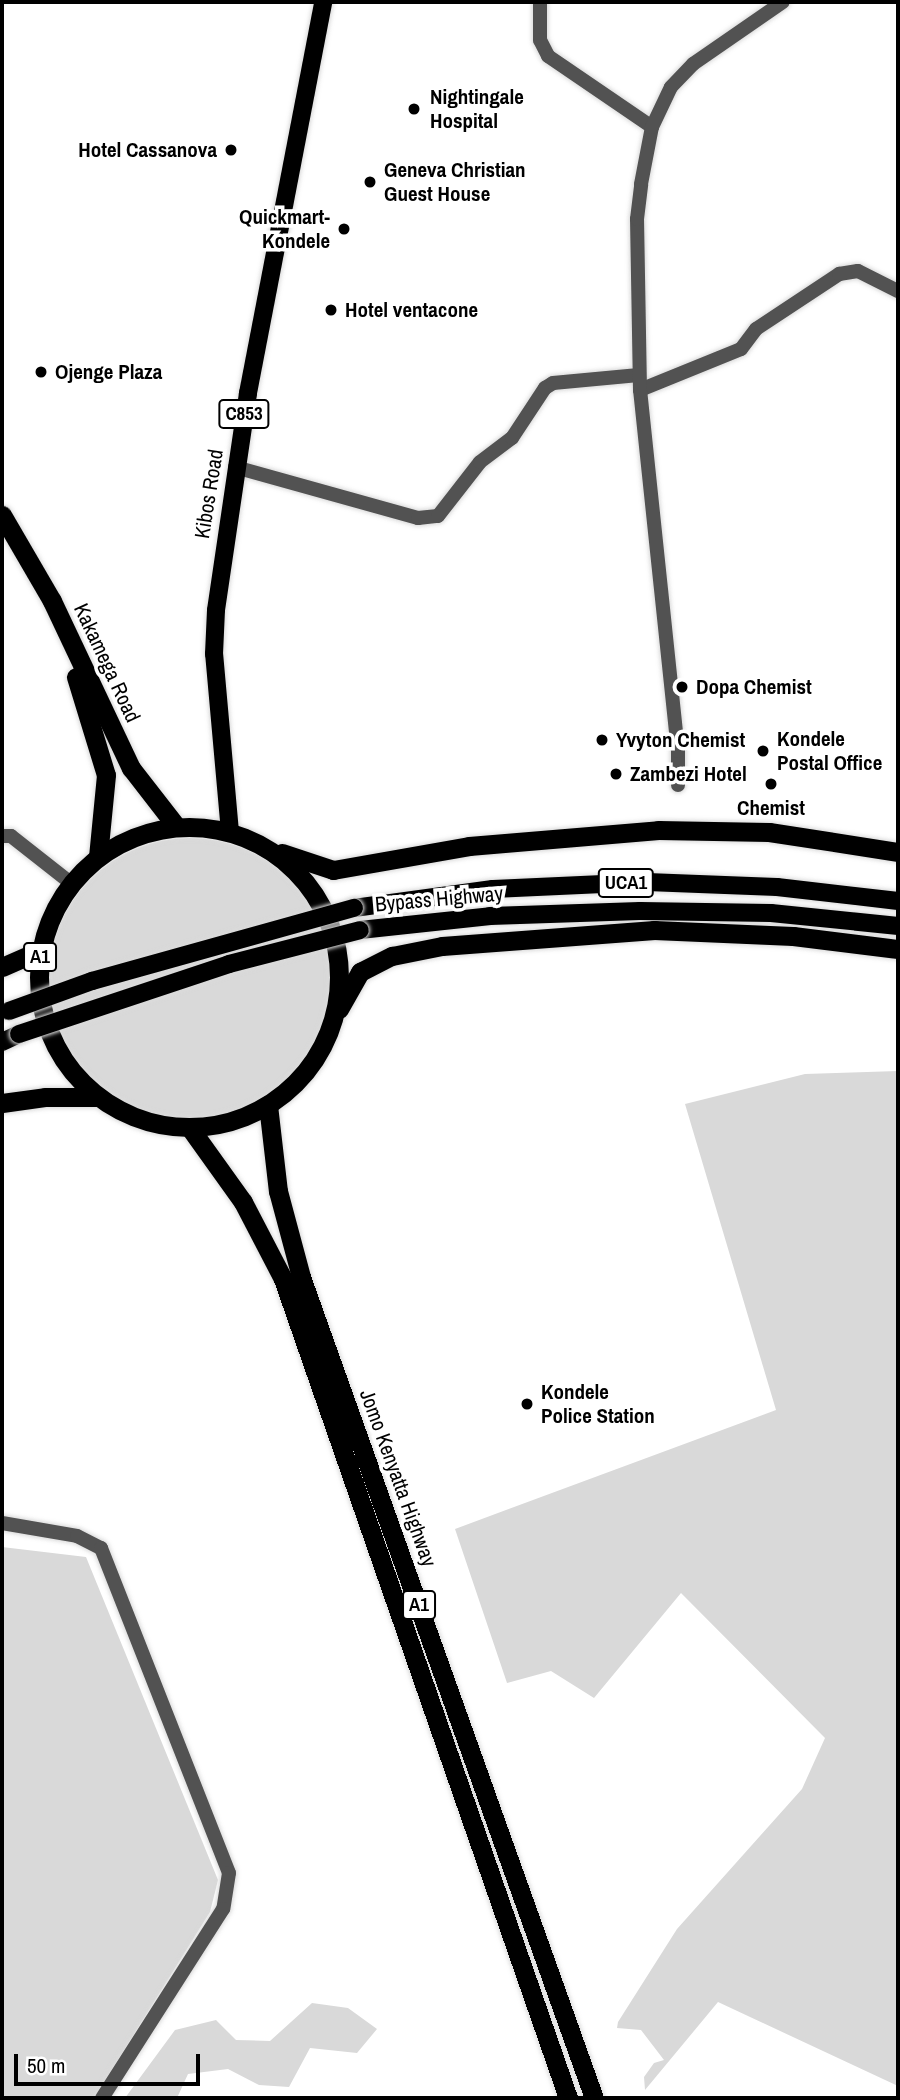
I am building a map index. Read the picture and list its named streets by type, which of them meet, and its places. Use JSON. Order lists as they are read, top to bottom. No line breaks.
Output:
{"streets":{"highway":["Kakamega Road","A1","Jomo Kenyatta Highway"],"main road":["C853","Kibos Road","UCA1","Bypass Highway"]},"crossings":[["Kibos Road","A1"],["Kakamega Road","A1"],["A1","Jomo Kenyatta Highway"]],"places":["Nightingale Hospital","Hotel Cassanova","Geneva Christian Guest House","Quickmart- Kondele","Hotel ventacone","Ojenge Plaza","Dopa Chemist","Yvyton Chemist","Kondele Postal Office","Zambezi Hotel","Chemist","Kondele Police Station"],"scale_bar":"50 m"}
